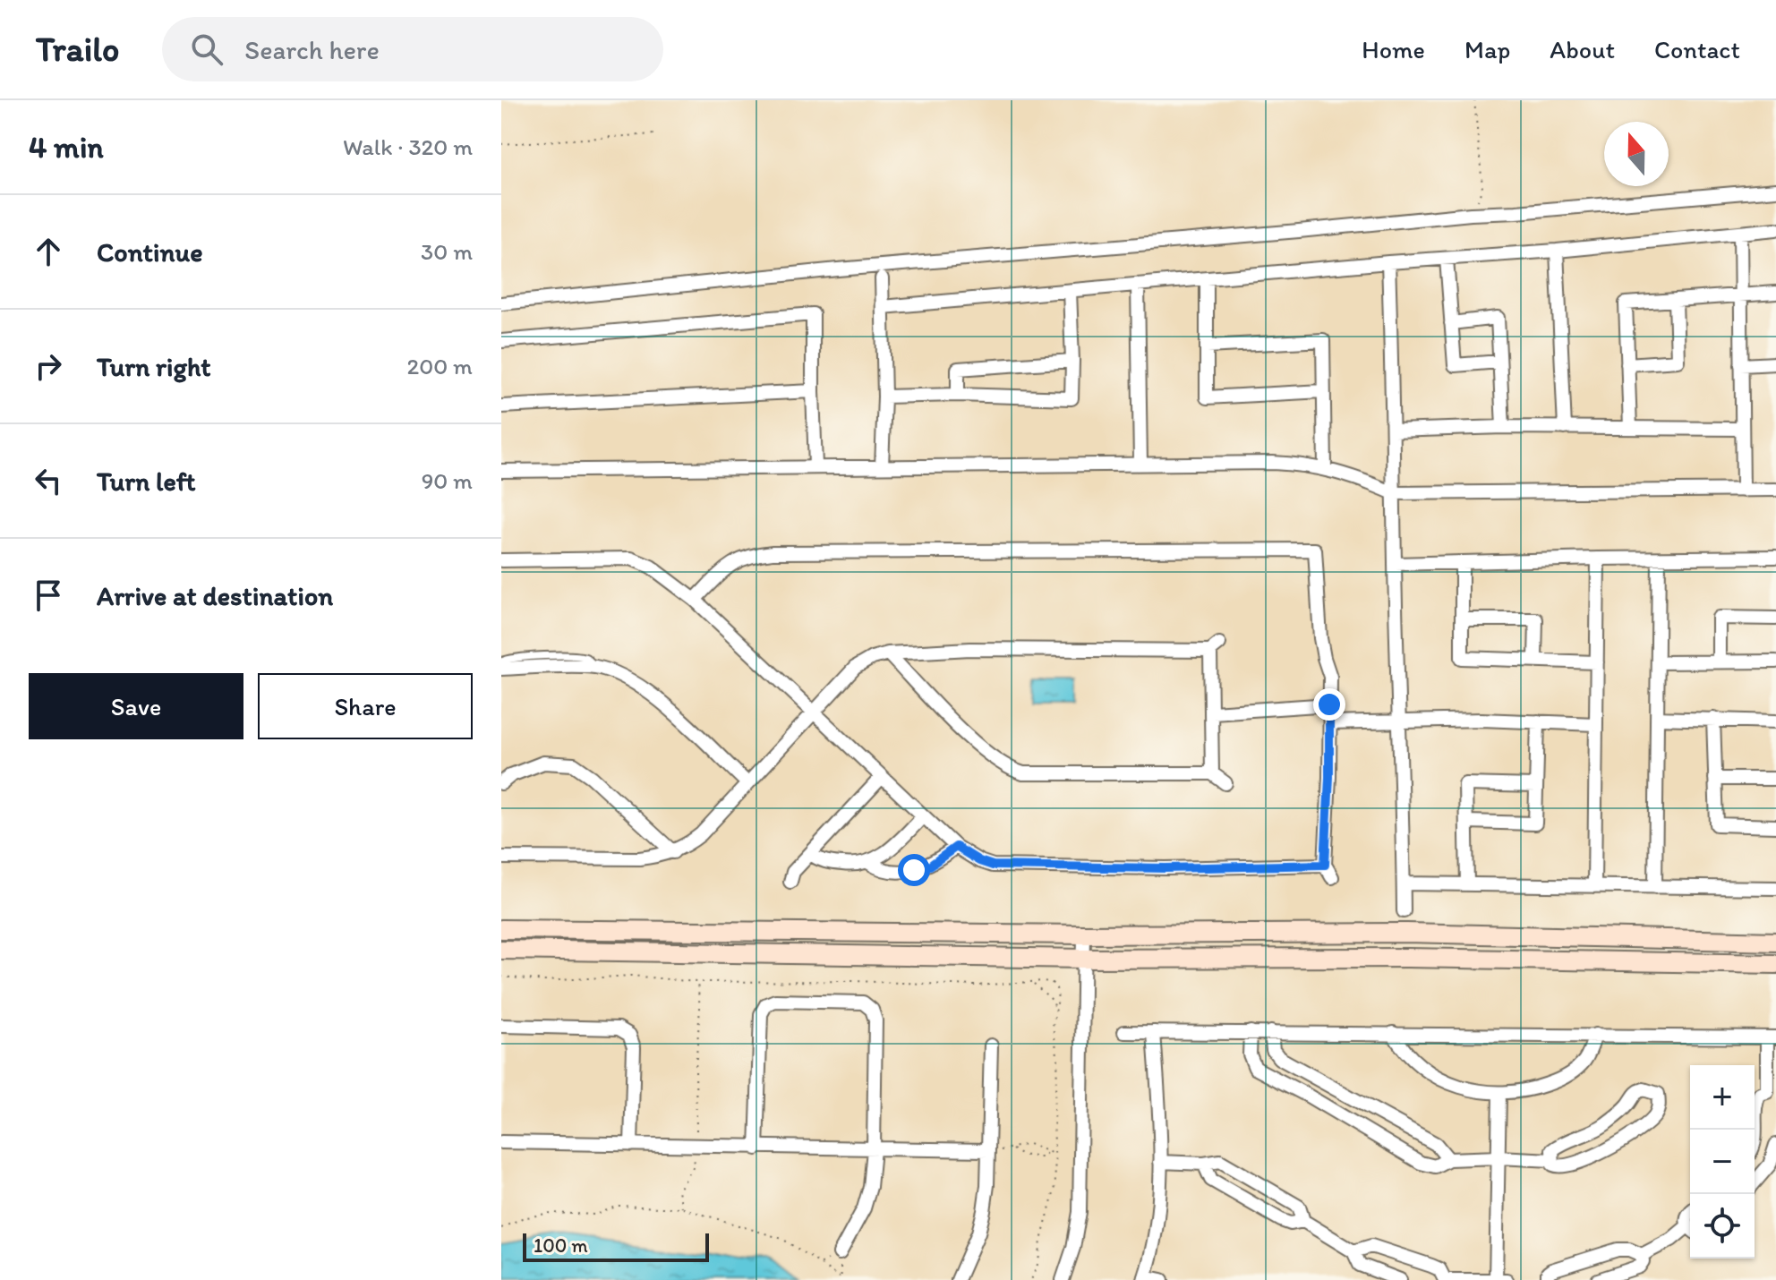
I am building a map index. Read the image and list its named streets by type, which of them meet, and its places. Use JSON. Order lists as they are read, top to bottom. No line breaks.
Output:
{"scale_bar":"100 m","north":"top","page":{"header":"Trailo","search":"Search here","nav":["Home","Map","About","Contact"],"heading":["4 min","Walk · 320 m"],"list":[["Continue","30 m"],["Turn right","200 m"],["Turn left","90 m"],"Arrive at destination"],"buttons":["Save","Share"],"map_buttons":["+","−"],"scale":"100 m"}}
